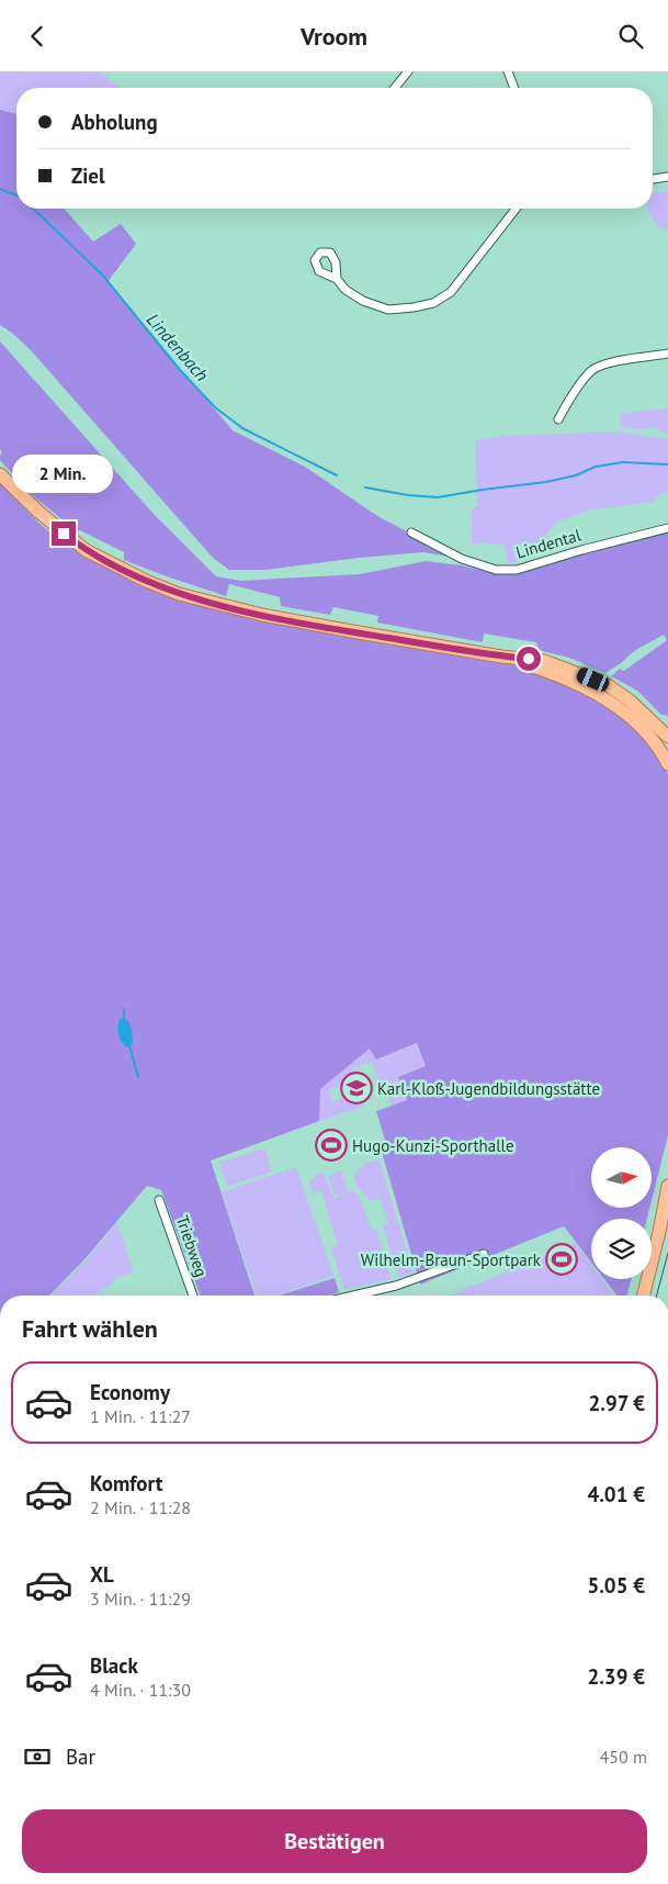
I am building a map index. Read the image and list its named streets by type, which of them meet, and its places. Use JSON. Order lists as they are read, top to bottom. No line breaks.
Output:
{"streets":{"street":["Lindental","Triebweg"]},"water":["Lindenbach"],"places":{"school or university":["Karl-Kloß-Jugendbildungsstätte"],"sports":["Hugo-Kunzi-Sporthalle","Wilhelm-Braun-Sportpark"]},"north":"right","page":{"header":"Vroom","banner":["Abholung","Ziel"],"bubble":"2 Min.","heading":"Fahrt wählen","list":[{"name":"Economy","note":"1 Min. · 11:27","value":"2.97 €"},{"name":"Komfort","note":"2 Min. · 11:28","value":"4.01 €"},{"name":"XL","note":"3 Min. · 11:29","value":"5.05 €"},{"name":"Black","note":"4 Min. · 11:30","value":"2.39 €"}],"pay":["Bar","450 m"],"buttons":"Bestätigen"}}
